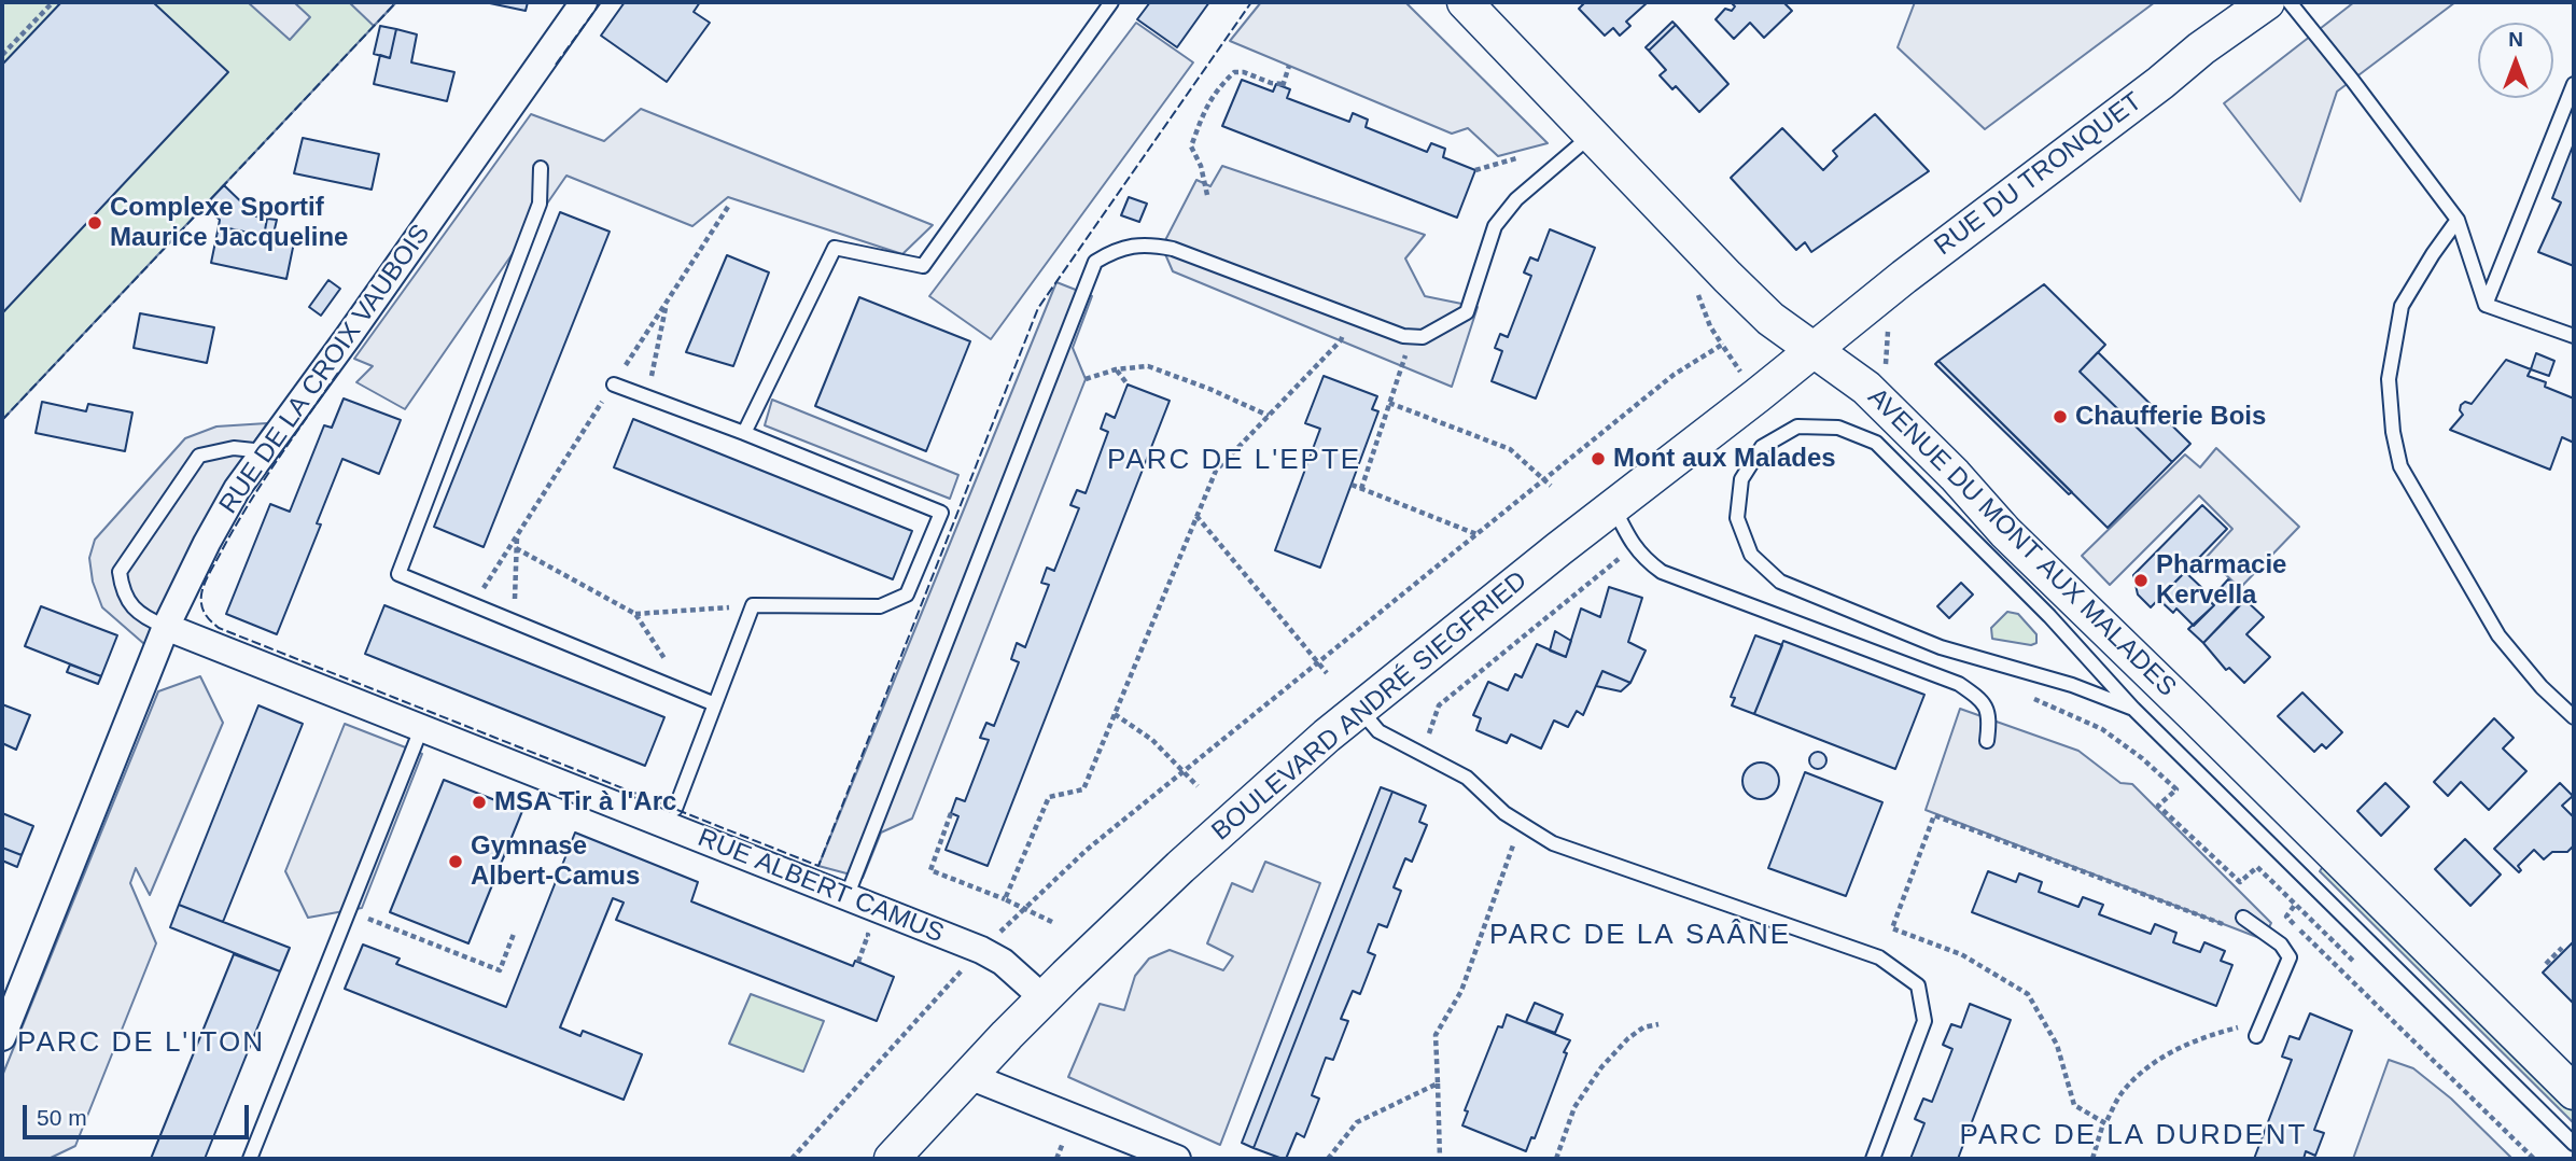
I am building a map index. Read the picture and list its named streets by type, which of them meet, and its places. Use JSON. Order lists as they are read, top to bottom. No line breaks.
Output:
{"streets":{"street":["RUE DU TRONQUET","RUE DE LA CROIX VAUBOIS","AVENUE DU MONT AUX MALADES","BOULEVARD ANDRÉ SIEGFRIED","RUE ALBERT CAMUS"]},"crossings":[["RUE DU TRONQUET","AVENUE DU MONT AUX MALADES"],["RUE DU TRONQUET","BOULEVARD ANDRÉ SIEGFRIED"],["RUE DE LA CROIX VAUBOIS","RUE ALBERT CAMUS"],["AVENUE DU MONT AUX MALADES","BOULEVARD ANDRÉ SIEGFRIED"],["BOULEVARD ANDRÉ SIEGFRIED","RUE ALBERT CAMUS"]],"districts":["PARC DE L'EPTE","PARC DE LA SAÂNE","PARC DE L'ITON","PARC DE LA DURDENT"],"places":["Complexe Sportif Maurice Jacqueline","Chaufferie Bois","Mont aux Malades","Pharmacie Kervella","MSA Tir à l'Arc","Gymnase Albert-Camus"],"scale_bar":"50 m","north":"top"}
